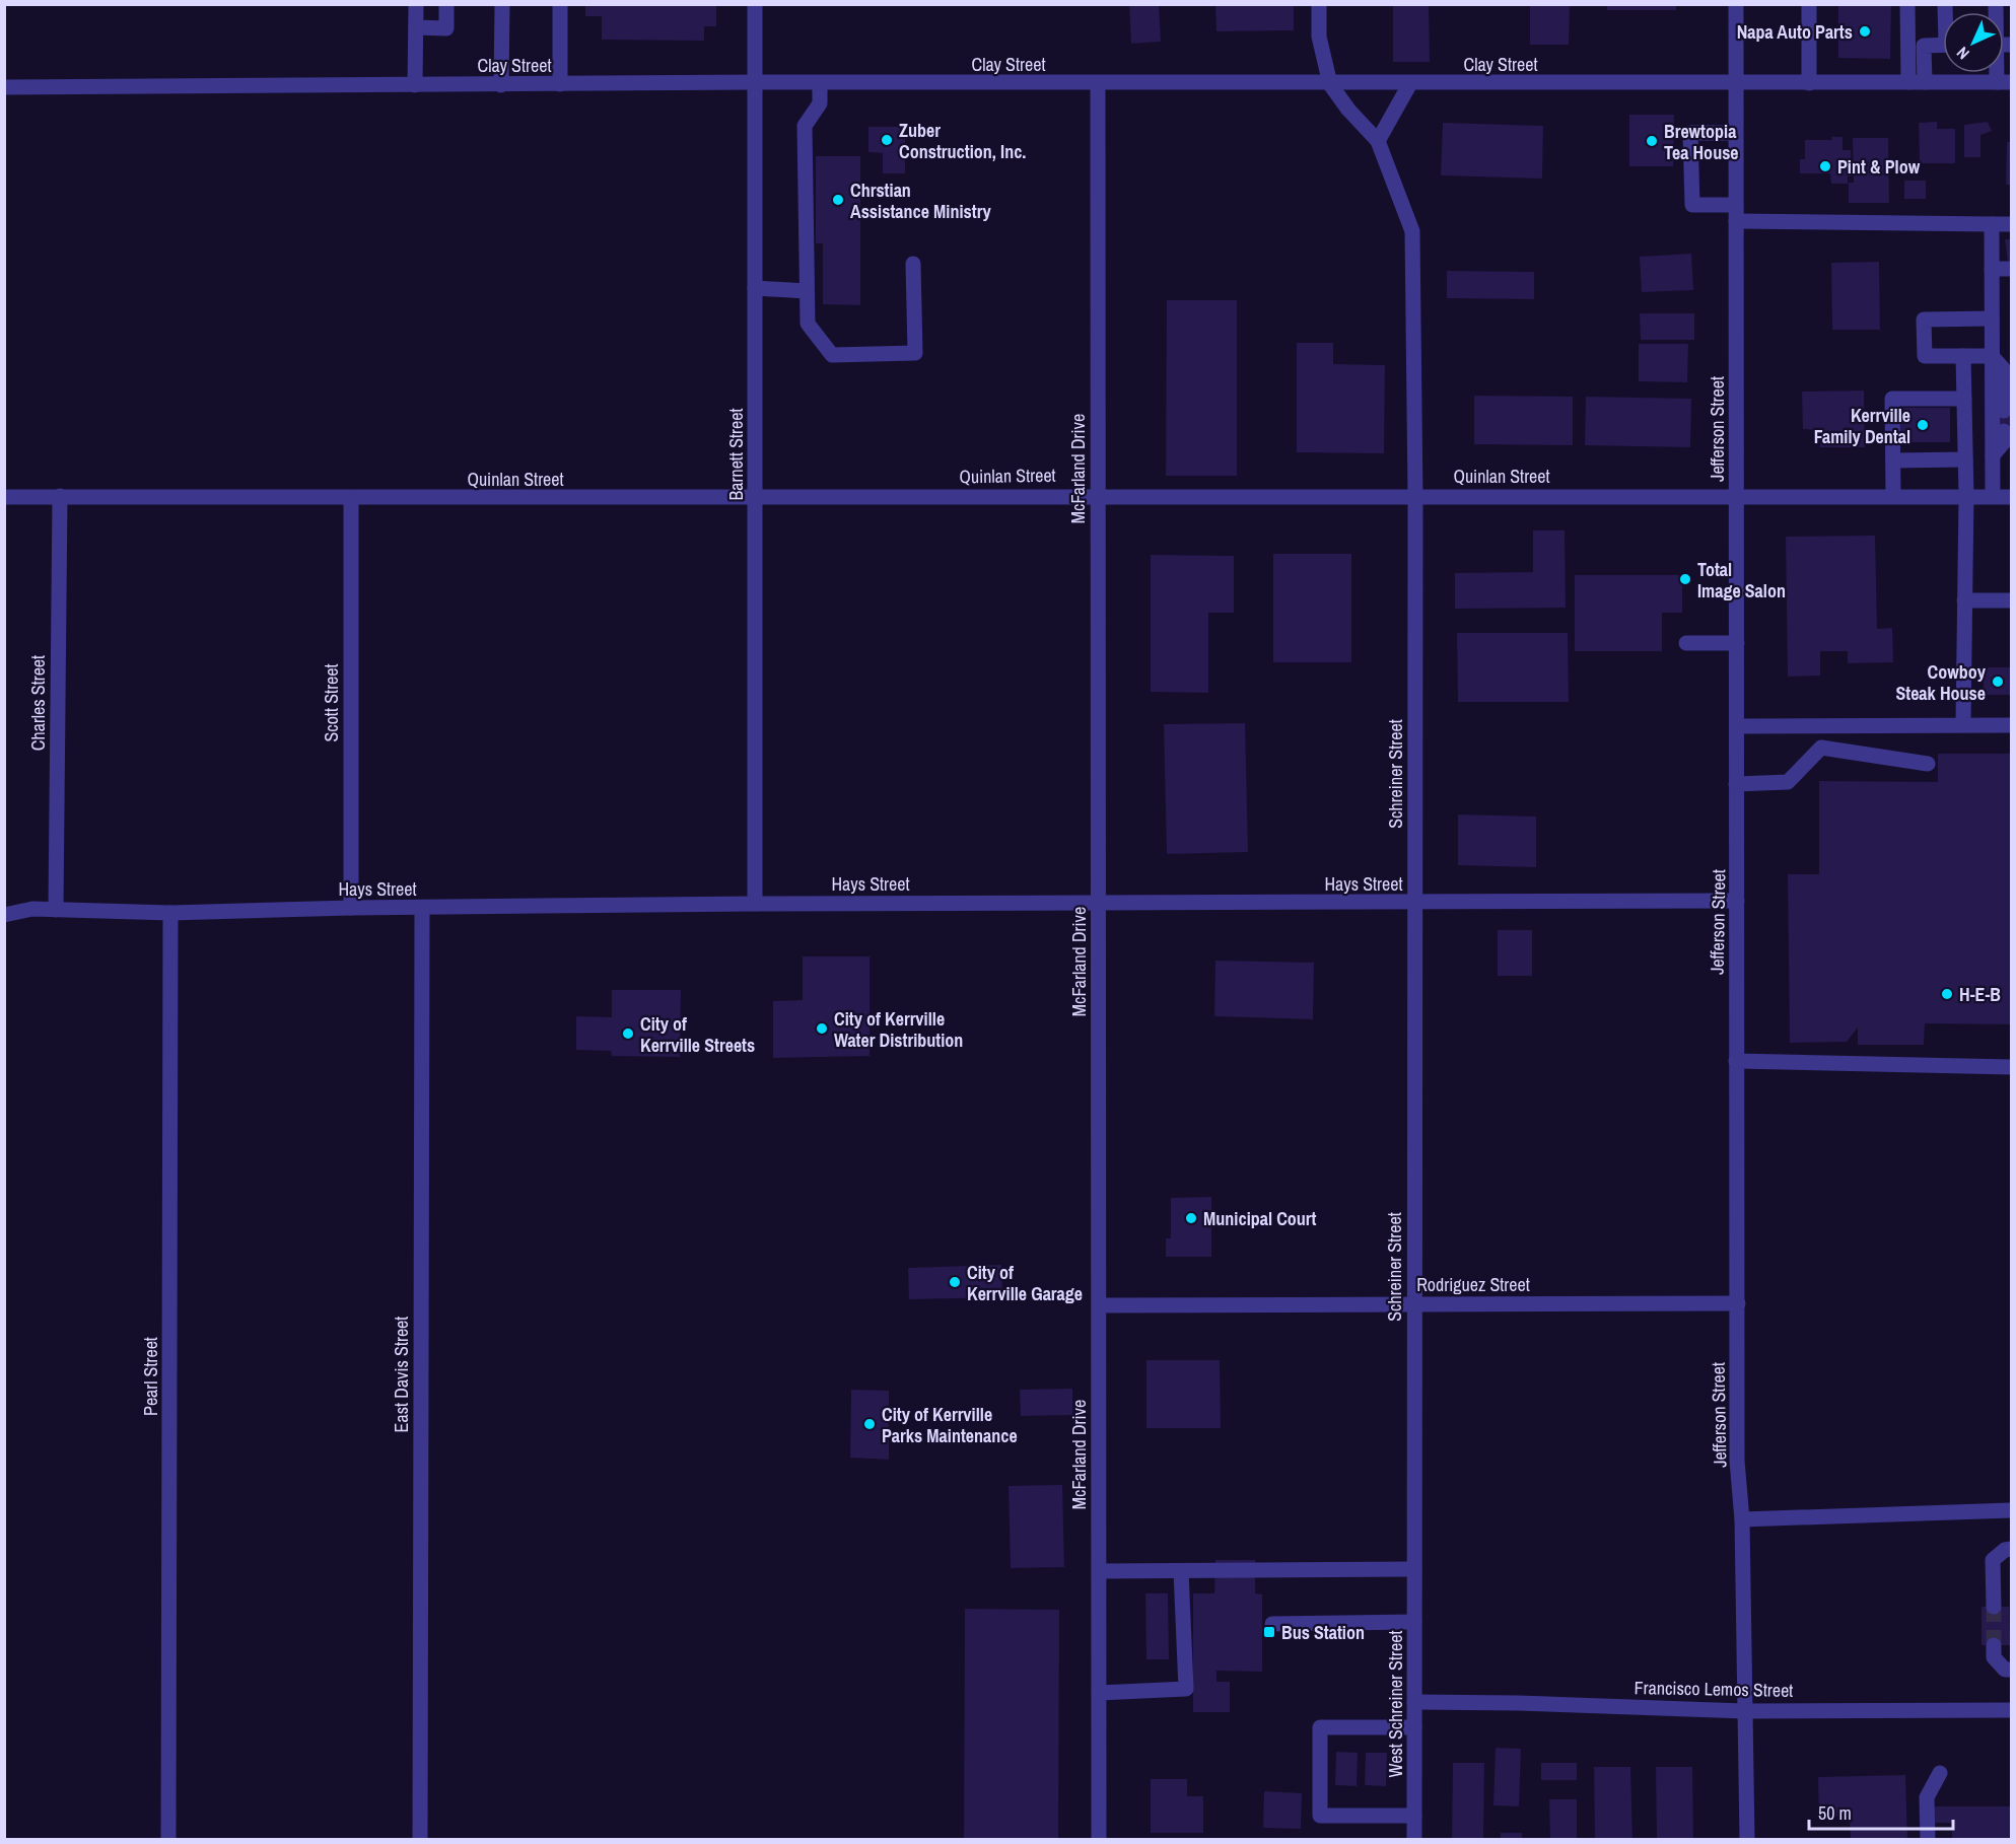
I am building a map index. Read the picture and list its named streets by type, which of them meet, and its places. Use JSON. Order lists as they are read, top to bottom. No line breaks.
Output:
{"streets":{"street":["Clay Street","Jefferson Street","Barnett Street","McFarland Drive","Quinlan Street","Charles Street","Scott Street","Schreiner Street","Hays Street","Rodriguez Street","East Davis Street","Pearl Street","Francisco Lemos Street","West Schreiner Street"]},"crossings":[["Clay Street","Jefferson Street"],["Clay Street","Barnett Street"],["Clay Street","McFarland Drive"],["Clay Street","Schreiner Street"],["Jefferson Street","Quinlan Street"],["Jefferson Street","Hays Street"],["Jefferson Street","Rodriguez Street"],["Jefferson Street","Francisco Lemos Street"],["Barnett Street","Quinlan Street"],["Barnett Street","Hays Street"],["McFarland Drive","Quinlan Street"],["McFarland Drive","Hays Street"],["McFarland Drive","Rodriguez Street"],["Quinlan Street","Charles Street"],["Quinlan Street","Scott Street"],["Quinlan Street","Schreiner Street"],["Charles Street","Hays Street"],["Scott Street","Hays Street"],["Schreiner Street","Hays Street"],["Schreiner Street","Rodriguez Street"],["Schreiner Street","West Schreiner Street"],["Hays Street","East Davis Street"],["Hays Street","Pearl Street"],["Francisco Lemos Street","West Schreiner Street"]],"places":{"other":["Napa Auto Parts","Zuber Construction, Inc.","Brewtopia Tea House","Pint & Plow","Chrstian Assistance Ministry","Kerrville Family Dental","Total Image Salon","Cowboy Steak House","H-E-B","City of Kerrville Water Distribution","City of Kerrville Streets","Municipal Court","City of Kerrville Garage","City of Kerrville Parks Maintenance"],"transit":["Bus Station"]},"scale_bar":"50 m","north":"bottom left"}
